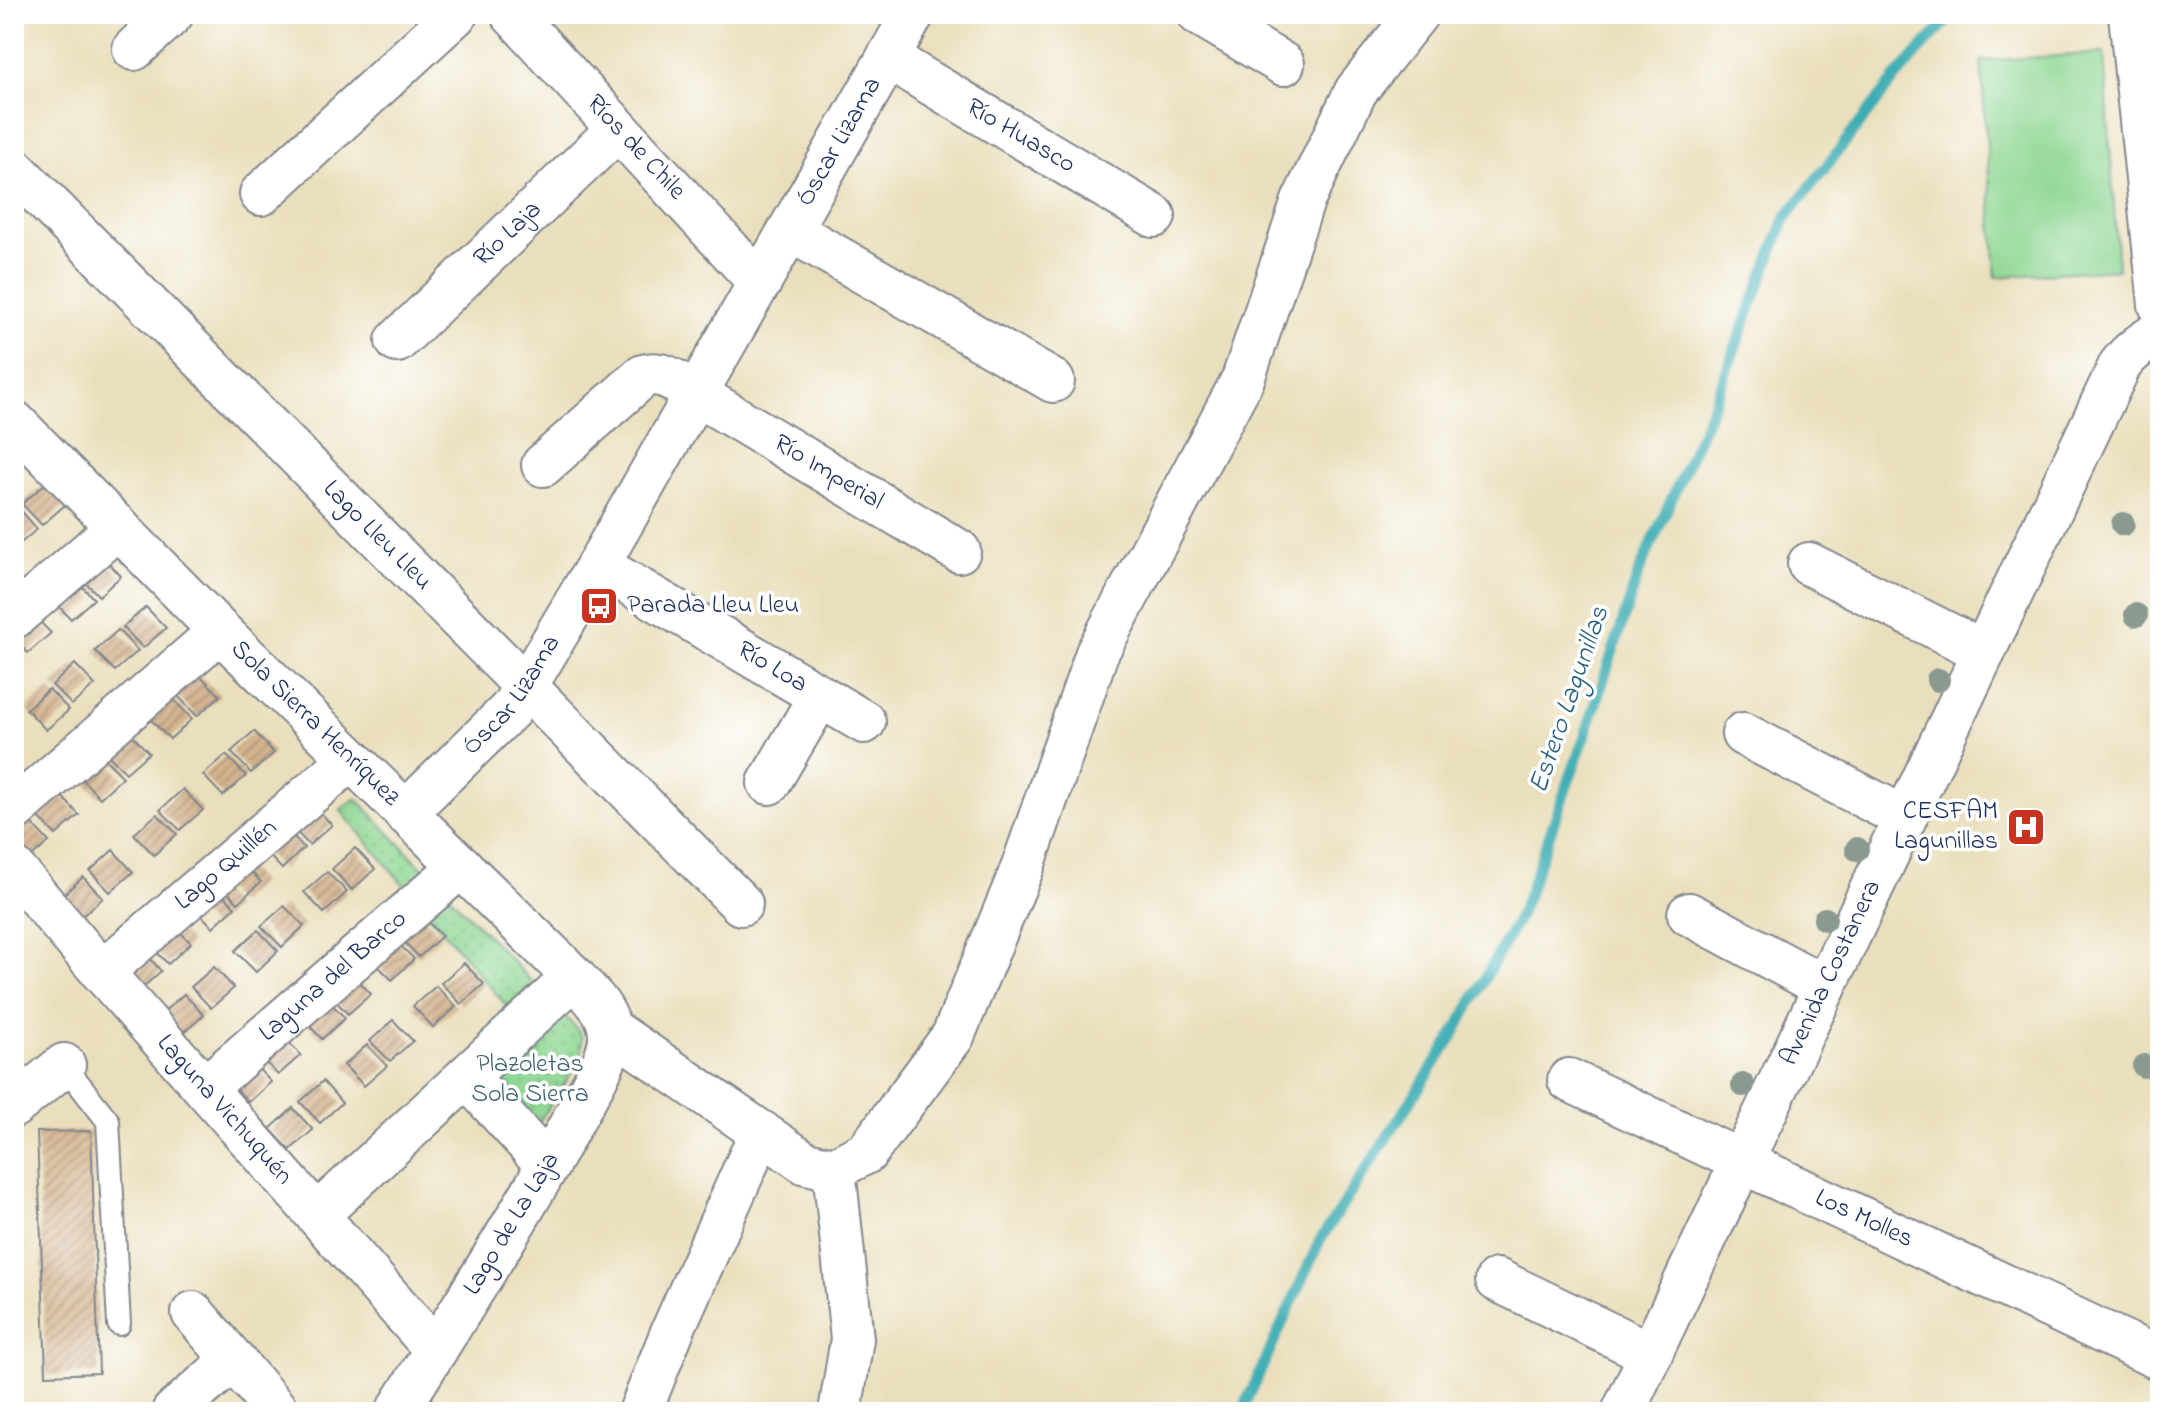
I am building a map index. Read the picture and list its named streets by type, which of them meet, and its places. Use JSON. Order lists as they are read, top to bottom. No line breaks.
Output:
{"streets":{"street":["Río Huasco","Óscar Lizama","Ríos de Chile","Río Laja","Río Imperial","Lago Lleu Lleu","Río Loa","Sola Sierra Henríquez","Lago Quillén","Avenida Costanera","Laguna del Barco","Laguna Vichuquén","Los Molles","Lago de La Laja"]},"crossings":[["Río Huasco","Óscar Lizama"],["Óscar Lizama","Ríos de Chile"],["Óscar Lizama","Río Imperial"],["Óscar Lizama","Lago Lleu Lleu"],["Óscar Lizama","Río Loa"],["Óscar Lizama","Sola Sierra Henríquez"],["Ríos de Chile","Río Laja"],["Sola Sierra Henríquez","Lago Quillén"],["Sola Sierra Henríquez","Laguna del Barco"],["Sola Sierra Henríquez","Lago de La Laja"],["Lago Quillén","Laguna Vichuquén"],["Avenida Costanera","Los Molles"],["Laguna del Barco","Laguna Vichuquén"],["Laguna Vichuquén","Lago de La Laja"]],"water":["Estero Lagunillas"],"parks":["Plazoletas Sola Sierra"],"places":{"bus stop":["Parada Lleu Lleu"],"hospital":["CESFAM Lagunillas"]}}
